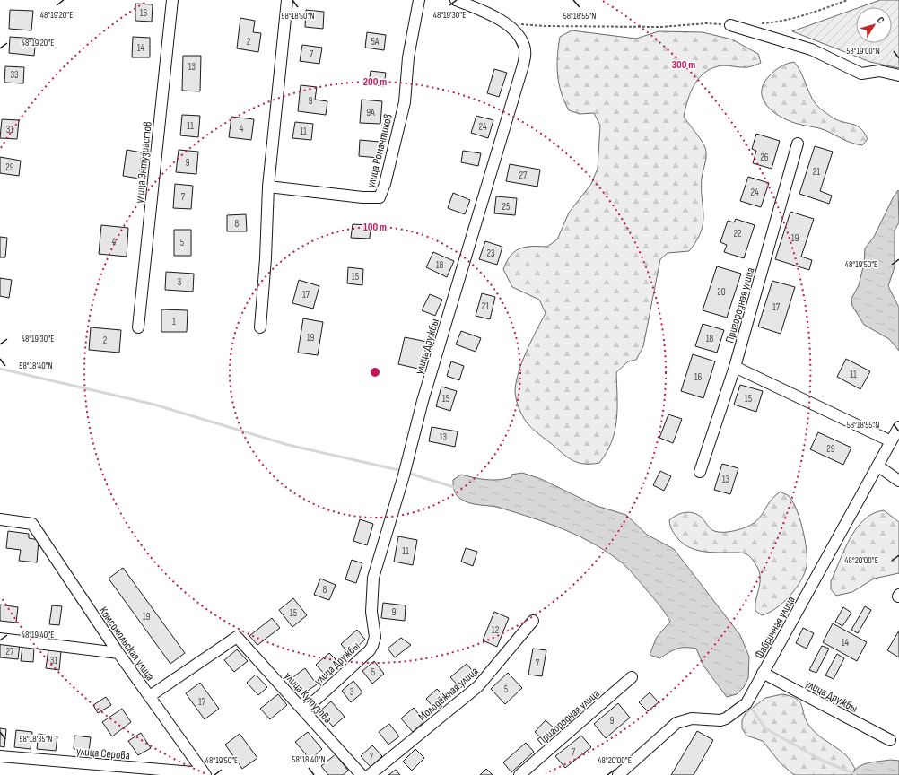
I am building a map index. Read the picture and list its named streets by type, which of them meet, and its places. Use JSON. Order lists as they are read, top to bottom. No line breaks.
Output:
{"streets":{"street":["улица Романтиков","улица Энтузиастов","Пригородная улица","улица Дружбы","Фабричная улица","Комсомольская улица","Молодёжная улица","улица Кутузова","улица Серова"]},"crossings":[["улица Дружбы","Фабричная улица"],["улица Дружбы","улица Кутузова"],["Комсомольская улица","улица Кутузова"],["Комсомольская улица","улица Серова"]],"house_numbers":["16","2","5А","14","7","13","33","9","9А","11","24","4","31","11","26","9","29","21","27","24","7","25","8","22","19","4","5","23","18","15","3","20","17","21","17","1","19","18","2","11","16","15","15","13","29","13","11","8","9","15","19","12","14","27","31","7","5","5","3","17","9","7","7"],"north":"top right","coordinates":["48°19'20\"E","48°19'30\"E","58°18'50\"N","58°18'55\"N","58°19'00\"N","48°19'50\"E","58°18'40\"N","48°20'00\"E","48°19'40\"E","58°18'35\"N"],"rings":["300 m","200 m","100 m"]}
